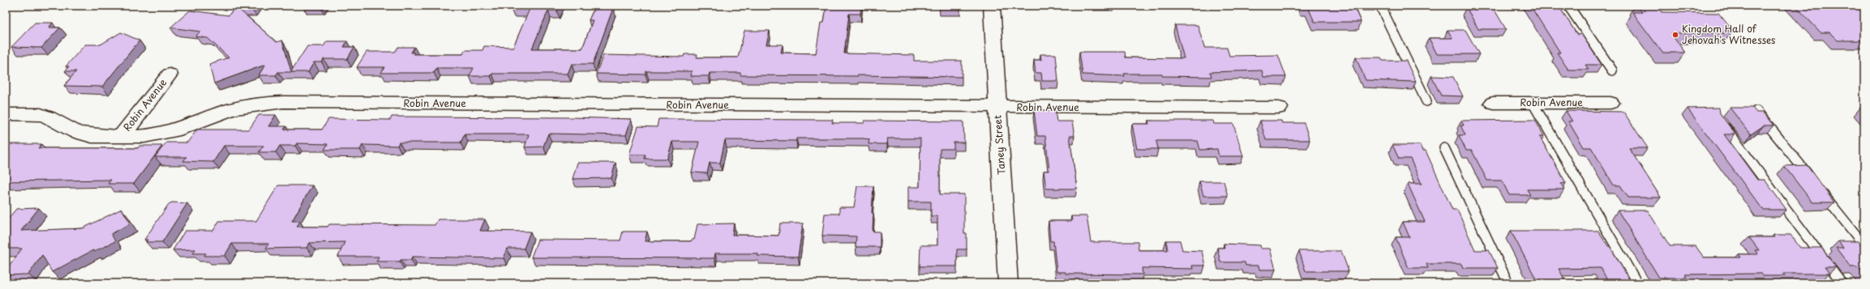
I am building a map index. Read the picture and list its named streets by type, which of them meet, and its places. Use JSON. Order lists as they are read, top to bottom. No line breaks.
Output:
{"streets":{"street":["Robin Avenue","Taney Street"]},"crossings":[["Robin Avenue","Taney Street"]],"places":["Kingdom Hall of Jehovah's Witnesses"]}
